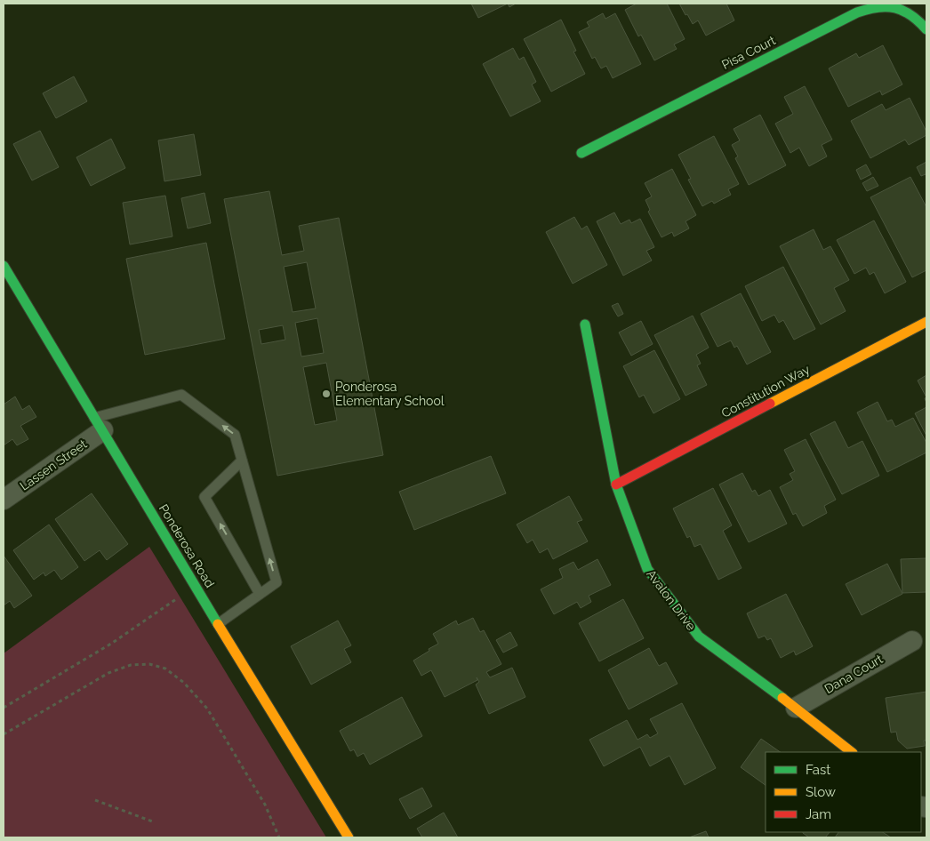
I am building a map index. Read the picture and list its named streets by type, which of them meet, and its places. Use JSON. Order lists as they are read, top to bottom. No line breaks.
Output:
{"streets":{"street":["Pisa Court","Constitution Way","Lassen Street","Ponderosa Road","Avalon Drive","Dana Court"]},"crossings":[["Constitution Way","Avalon Drive"],["Lassen Street","Ponderosa Road"],["Avalon Drive","Dana Court"]],"places":["Ponderosa Elementary School"],"legend":["Fast","Slow","Jam"]}
